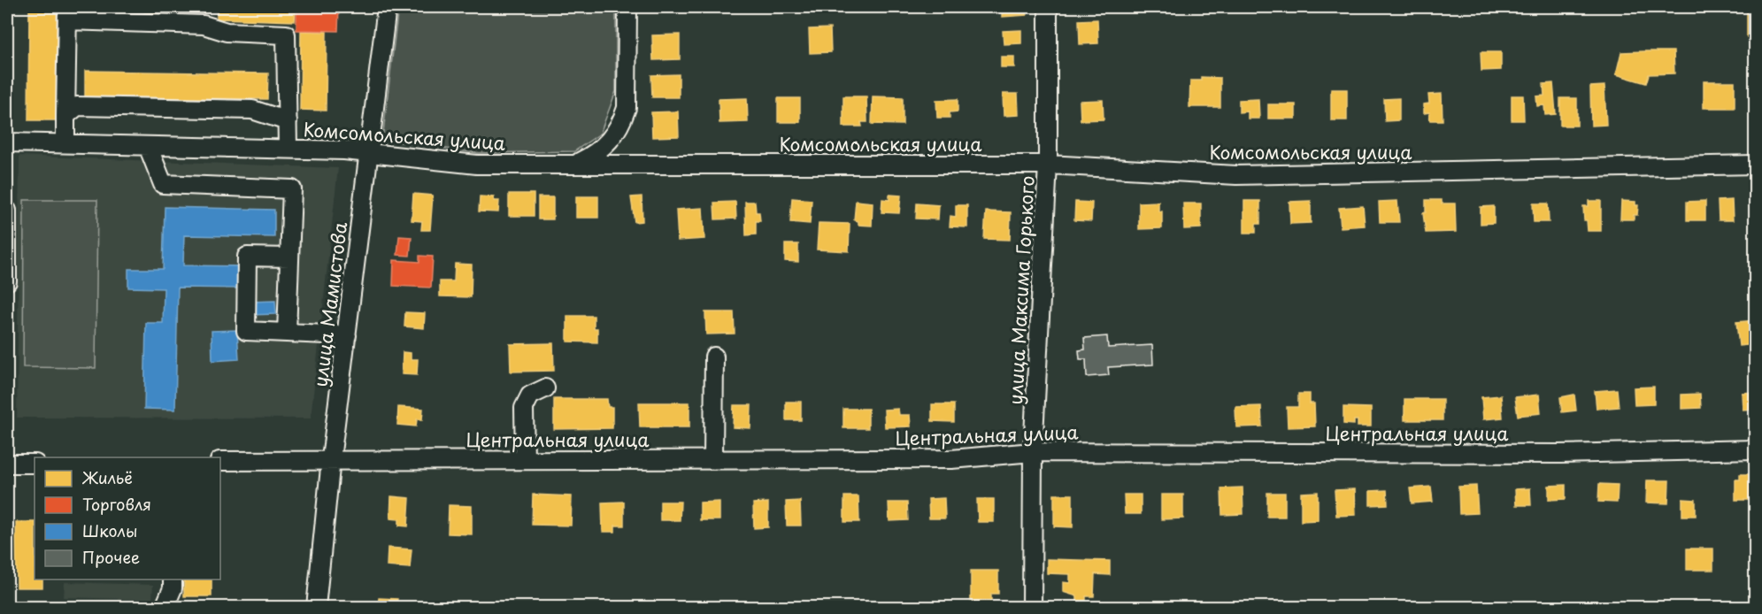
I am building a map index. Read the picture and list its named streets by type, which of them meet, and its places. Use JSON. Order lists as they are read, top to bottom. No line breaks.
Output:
{"streets":{"street":["Комсомольская улица","улица Максима Горького","улица Мамистова","Центральная улица"]},"crossings":[["Комсомольская улица","улица Максима Горького"],["Комсомольская улица","улица Мамистова"],["улица Максима Горького","Центральная улица"],["улица Мамистова","Центральная улица"]],"legend":["Жильё","Торговля","Школы","Прочее"]}
